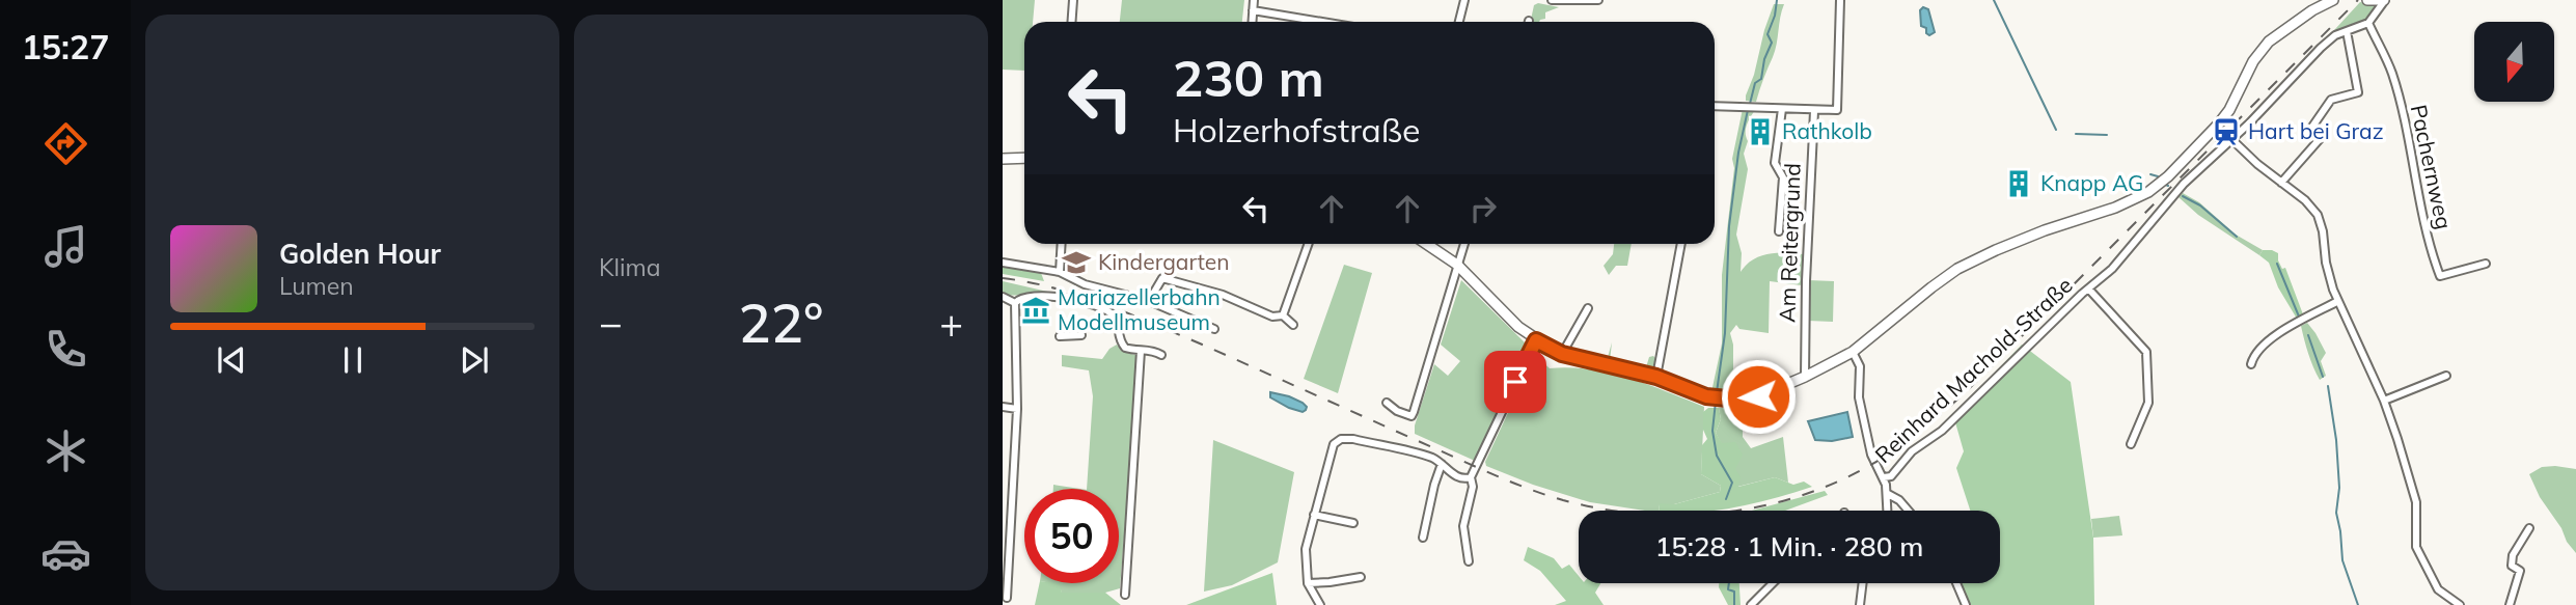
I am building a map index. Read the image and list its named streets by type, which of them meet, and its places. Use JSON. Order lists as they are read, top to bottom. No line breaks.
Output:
{"streets":{"street":["Pachernweg","Am Reitergrund","Reinhard Machold-Straße"]},"crossings":[["Pachernweg","Reinhard Machold-Straße"]],"places":{"building":["Rathkolb","Knapp AG"],"station":["Hart bei Graz"],"school or university":["Kindergarten"],"museum":["Mariazellerbahn Modellmuseum"]},"north":"bottom","page":{"tabs":"15:27","tile":"Klima","turn":["230 m","Holzerhofstraße"],"song":["Golden Hour","Lumen"],"heat":["−","22°","+"],"limit":"50","trip":"15:28 · 1 Min. · 280 m"}}
